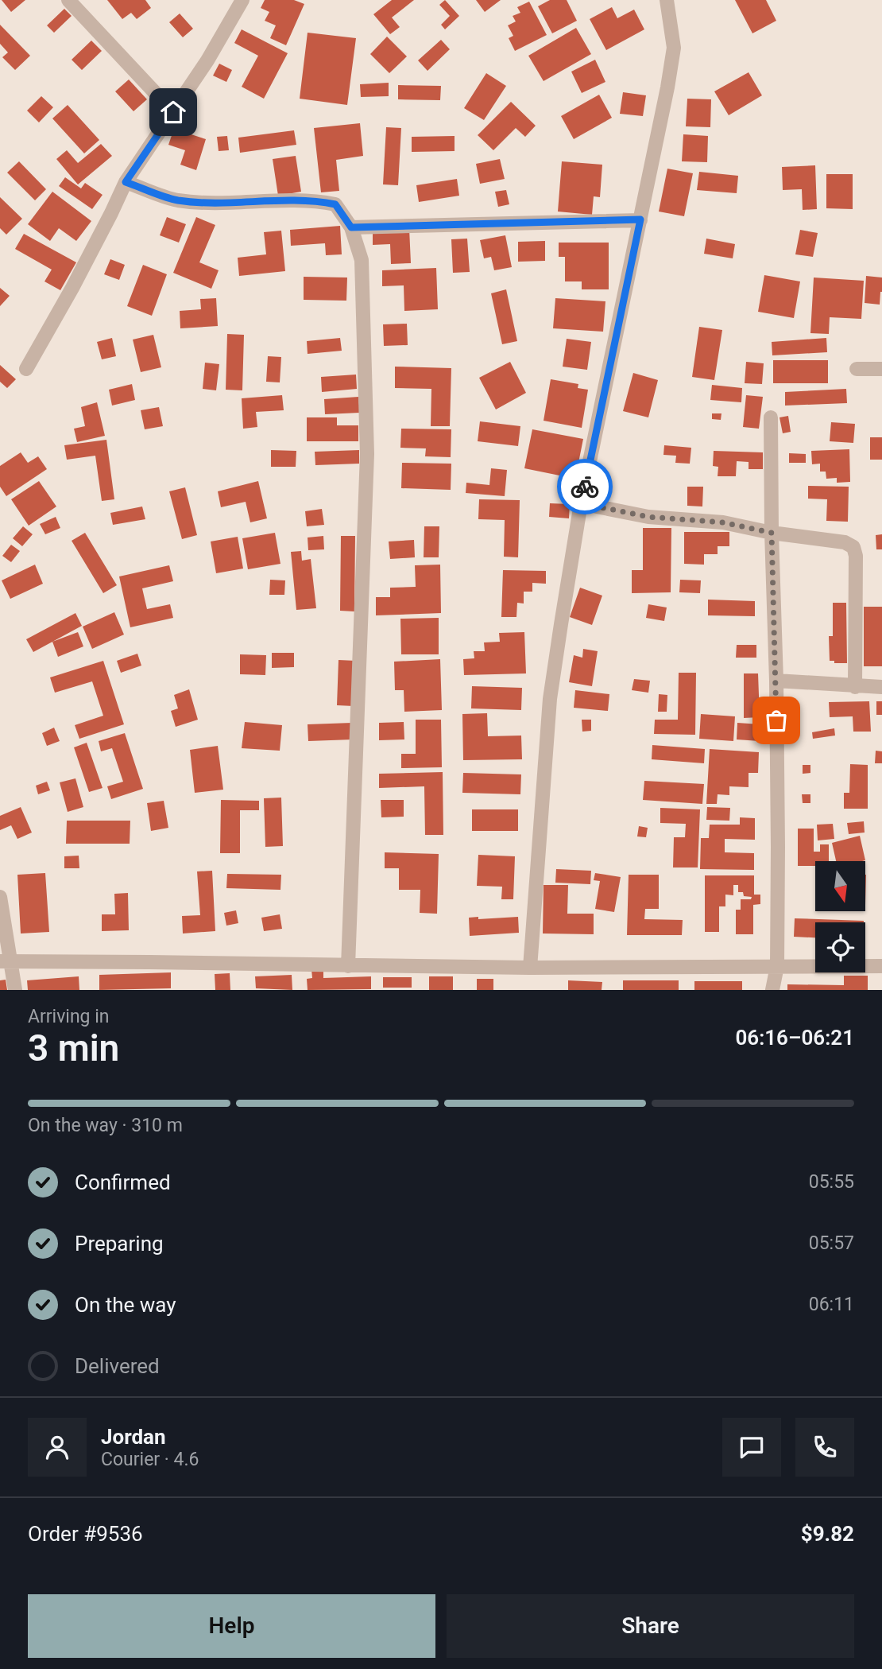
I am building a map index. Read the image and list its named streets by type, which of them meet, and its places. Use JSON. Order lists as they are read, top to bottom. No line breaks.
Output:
{"north":"bottom","page":{"heading":["3 min","Arriving in","06:16–06:21"],"panel":["Jordan","Courier · 4.6","Order #9536","$9.82"],"bar":"On the way · 310 m","list":[["Confirmed","05:55"],["Preparing","05:57"],["On the way","06:11"],"Delivered"],"buttons":["Help","Share"]}}
